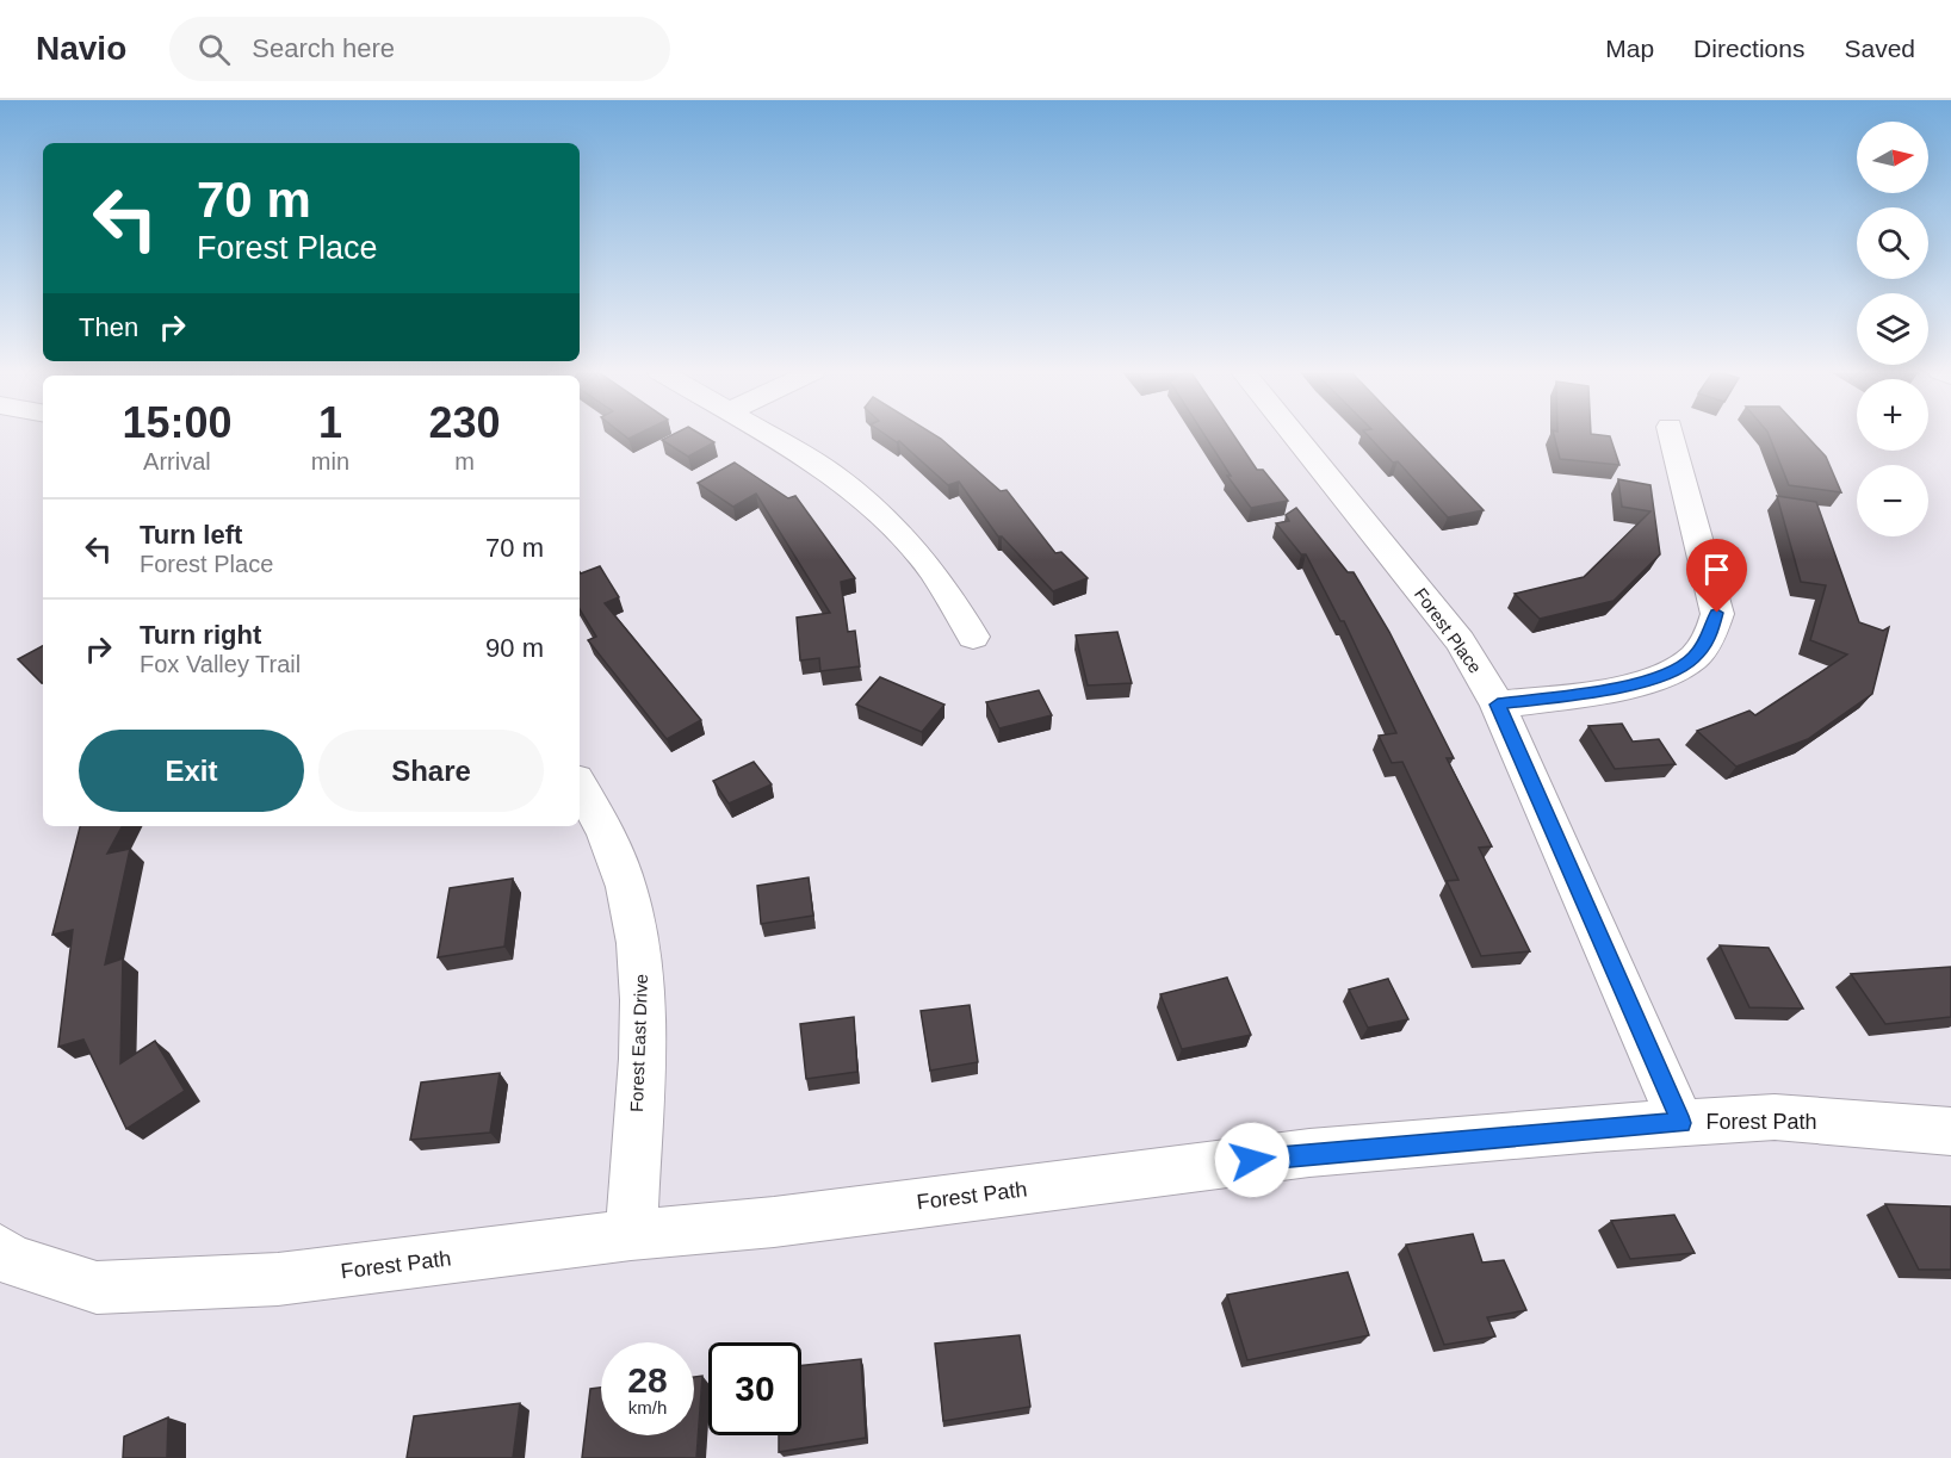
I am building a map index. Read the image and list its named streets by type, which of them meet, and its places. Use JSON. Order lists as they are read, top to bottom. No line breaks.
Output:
{"streets":{"street":["Forest Place","Forest East Drive","Forest Path"]},"crossings":[["Forest Place","Forest Path"],["Forest East Drive","Forest Path"]],"north":"right","page":{"header":"Navio","search":"Search here","nav":["Map","Directions","Saved"],"map_buttons":["+","−"],"turn":["70 m","Forest Place"],"then":"Then","eta":["15:00","Arrival","1","min","230","m"],"list":[{"name":"Turn left","note":"Forest Place","value":"70 m"},{"name":"Turn right","note":"Fox Valley Trail","value":"90 m"}],"buttons":["Exit","Share"],"speed":"28 km/h","limit":"30"}}
